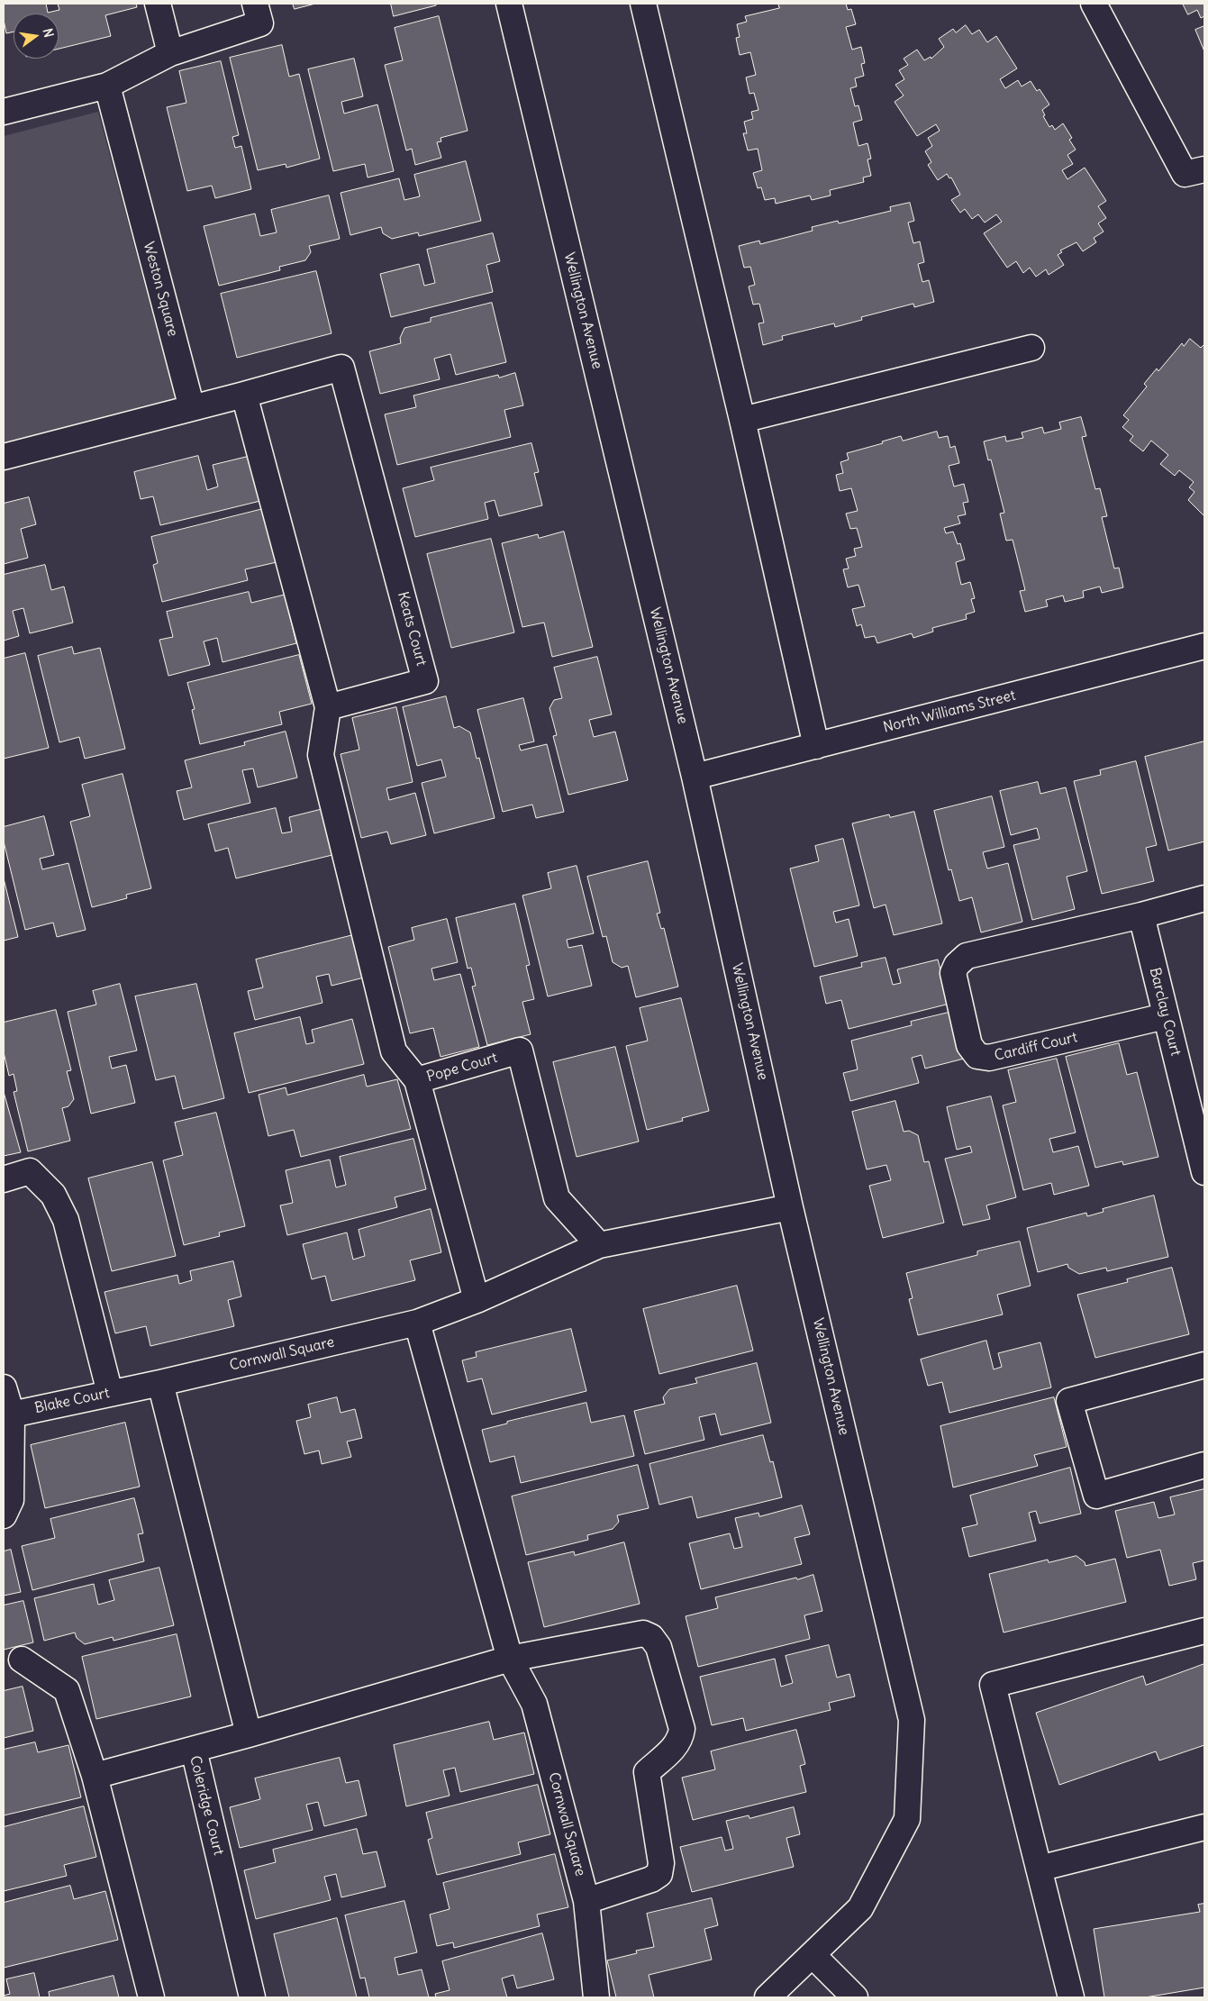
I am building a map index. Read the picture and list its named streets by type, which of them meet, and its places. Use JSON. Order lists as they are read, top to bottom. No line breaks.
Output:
{"streets":{"street":["Weston Square","Wellington Avenue","Keats Court","North Williams Street","Barclay Court","Cardiff Court","Pope Court","Cornwall Square","Blake Court","Coleridge Court"]},"crossings":[["Weston Square","Keats Court"],["Wellington Avenue","North Williams Street"],["Barclay Court","Cardiff Court"],["Cornwall Square","Blake Court"]],"north":"right"}
